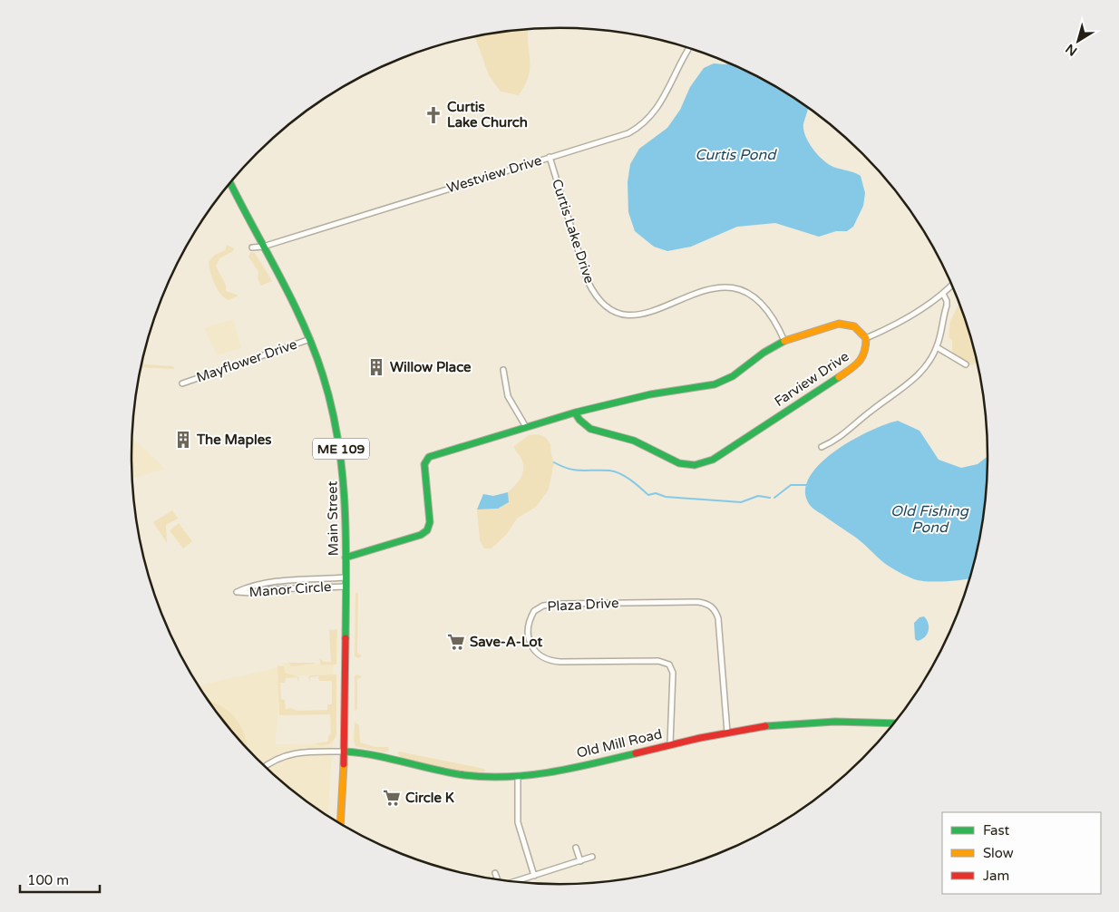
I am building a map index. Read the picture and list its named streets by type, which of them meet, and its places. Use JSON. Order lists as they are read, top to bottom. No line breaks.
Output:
{"streets":{"main road":["Farview Drive","ME 109","Main Street","Old Mill Road"],"street":["Westview Drive","Curtis Lake Drive","Mayflower Drive","Manor Circle","Plaza Drive"]},"crossings":[["Westview Drive","Curtis Lake Drive"],["Westview Drive","Main Street"],["Mayflower Drive","Main Street"],["Main Street","Manor Circle"],["Main Street","Old Mill Road"],["Plaza Drive","Old Mill Road"]],"water":["Curtis Pond","Old Fishing Pond"],"places":{"church":["Curtis Lake Church"],"building":["Willow Place","The Maples"],"supermarket":["Save-A-Lot","Circle K"]},"legend":["Fast","Slow","Jam"],"scale_bar":"100 m","north":"bottom left"}
